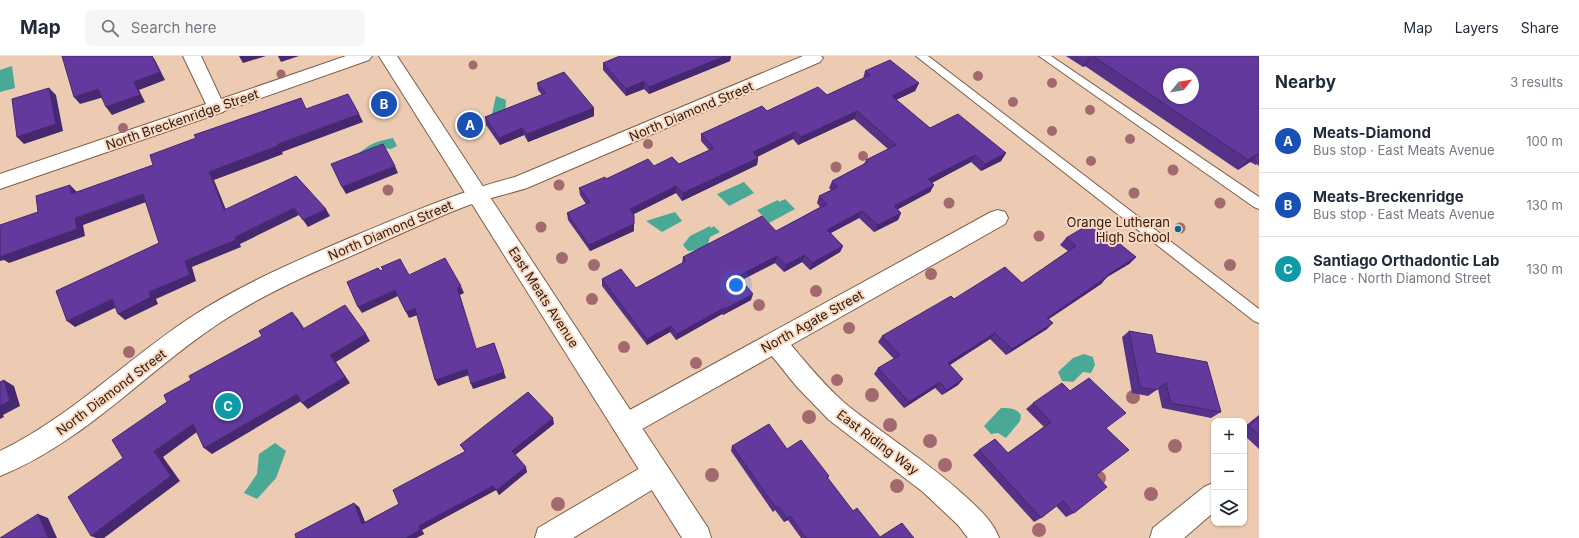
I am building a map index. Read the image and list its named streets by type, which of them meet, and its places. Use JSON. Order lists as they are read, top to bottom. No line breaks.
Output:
{"streets":{"street":["North Diamond Street","North Breckenridge Street","East Meats Avenue","North Agate Street","East Riding Way"]},"crossings":[["North Diamond Street","East Meats Avenue"],["East Meats Avenue","North Agate Street"],["North Agate Street","East Riding Way"]],"places":["Orange Lutheran High School"],"north":"top right","page":{"header":"Map","search":"Search here","nav":["Map","Layers","Share"],"heading":["Nearby","3 results"],"pins":["B","A","C"],"list":[{"mark":"A","name":"Meats-Diamond","note":"Bus stop · East Meats Avenue","value":"100 m"},{"mark":"B","name":"Meats-Breckenridge","note":"Bus stop · East Meats Avenue","value":"130 m"},{"mark":"C","name":"Santiago Orthadontic Lab","note":"Place · North Diamond Street","value":"130 m"}],"map_buttons":["+","−"]}}
